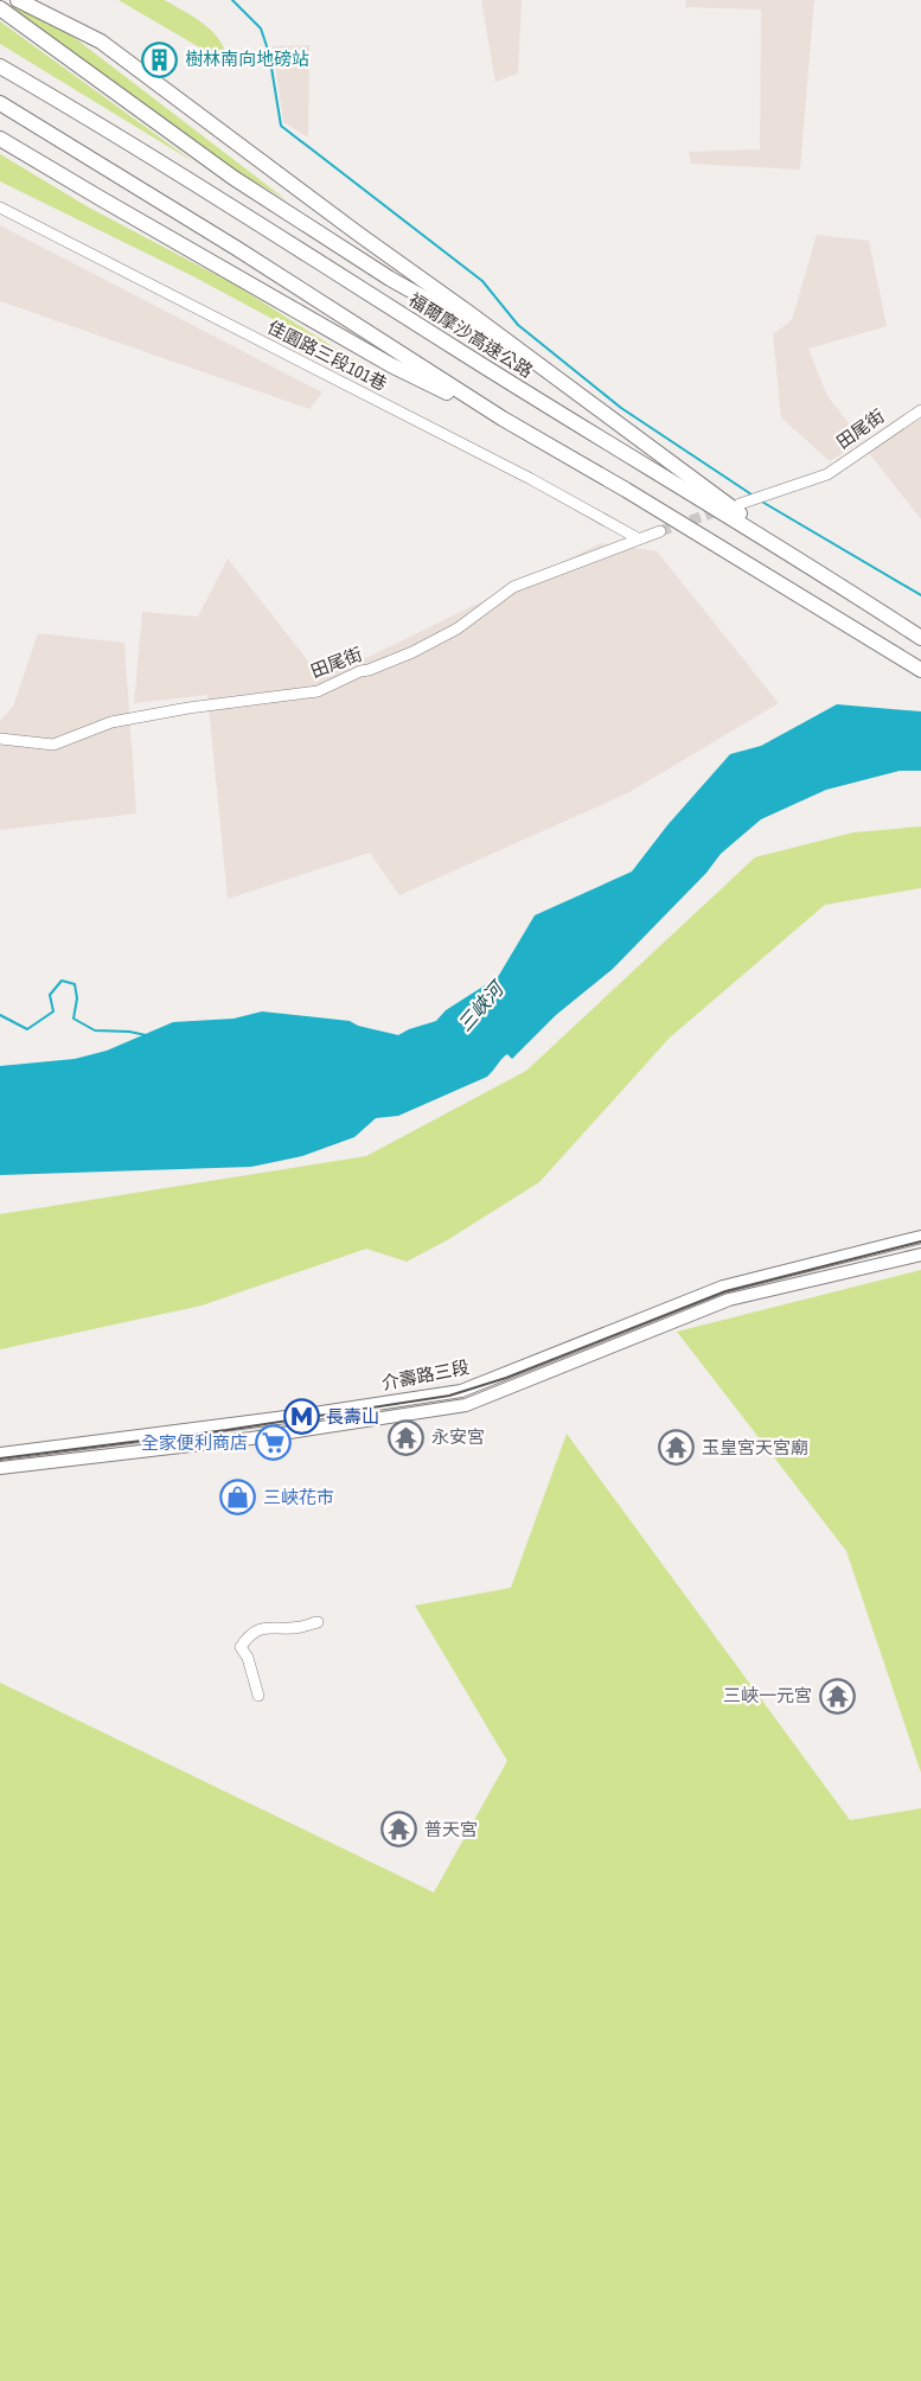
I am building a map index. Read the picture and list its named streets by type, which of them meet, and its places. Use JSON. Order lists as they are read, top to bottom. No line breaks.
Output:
{"streets":{"highway":["福爾摩沙高速公路"],"main road":["介壽路三段"],"street":["佳園路三段101巷","田尾街"]},"crossings":[["佳園路三段101巷","田尾街"]],"water":["三峽河"],"places":{"building":["樹林南向地磅站"],"metro station":["長壽山"],"temple":["永安宮","玉皇宮天宮廟","三峽一元宮","普天宮"],"supermarket":["全家便利商店"],"shop":["三峽花市"]}}
